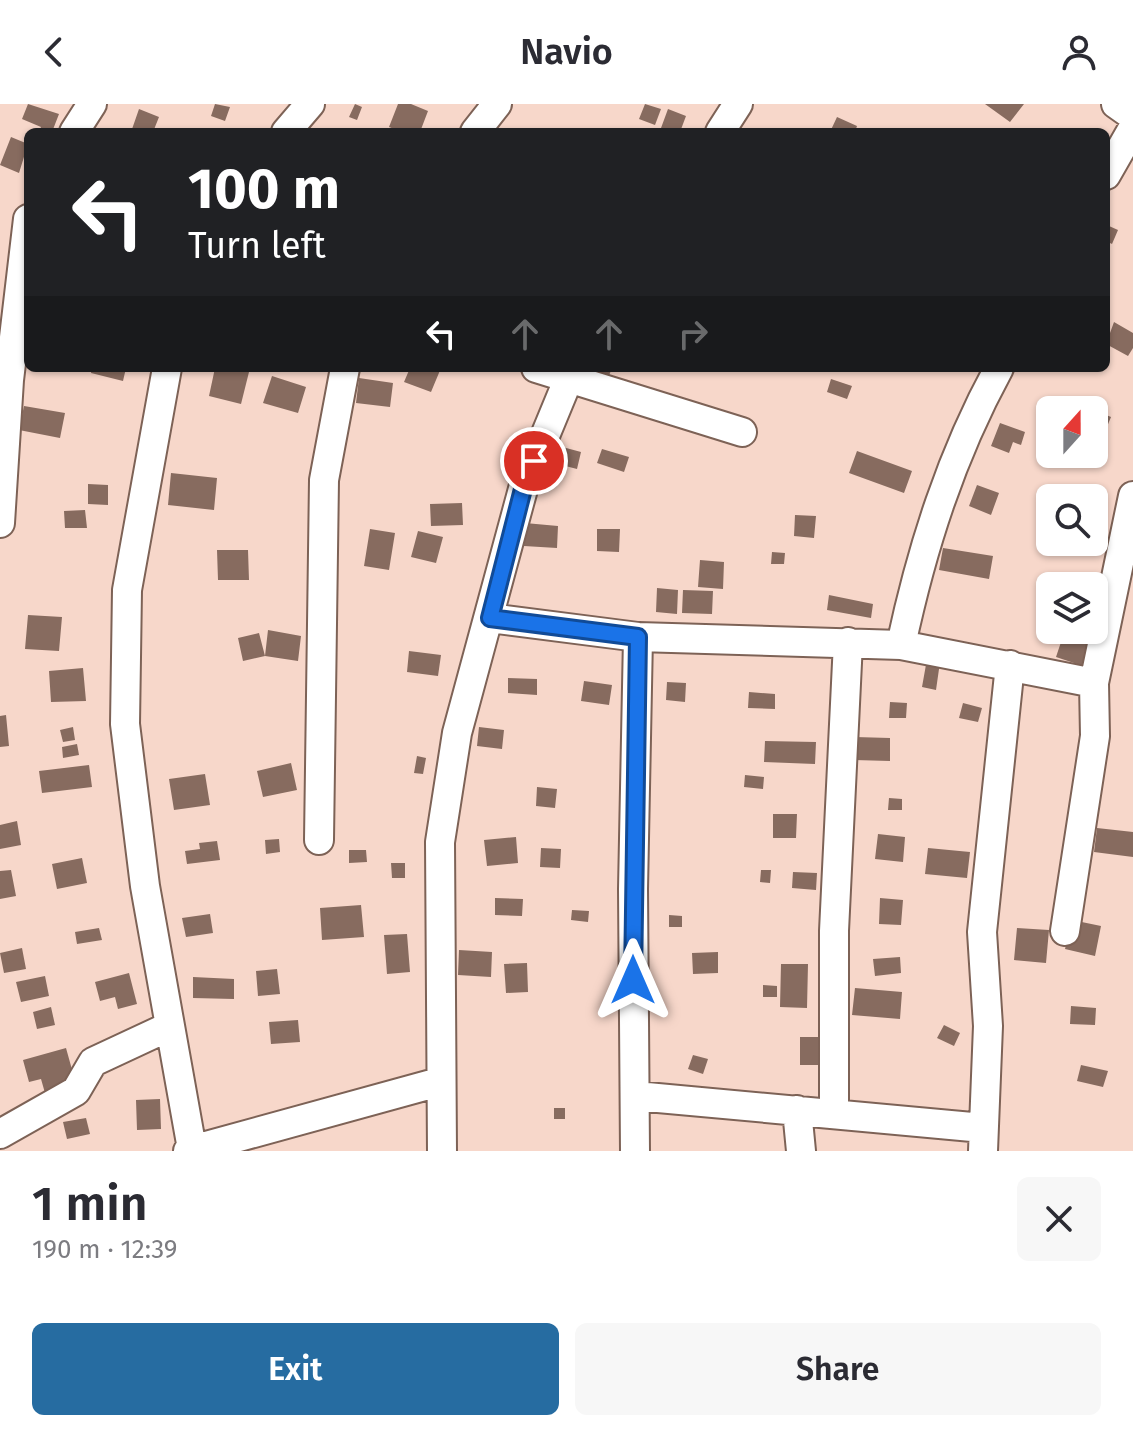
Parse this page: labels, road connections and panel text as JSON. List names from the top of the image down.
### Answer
{
  "north": "top",
  "page": {
    "header": "Navio",
    "turn": ["100 m", "Turn left"],
    "heading": ["1 min", "190 m · 12:39"],
    "buttons": ["Exit", "Share"]
  }
}
